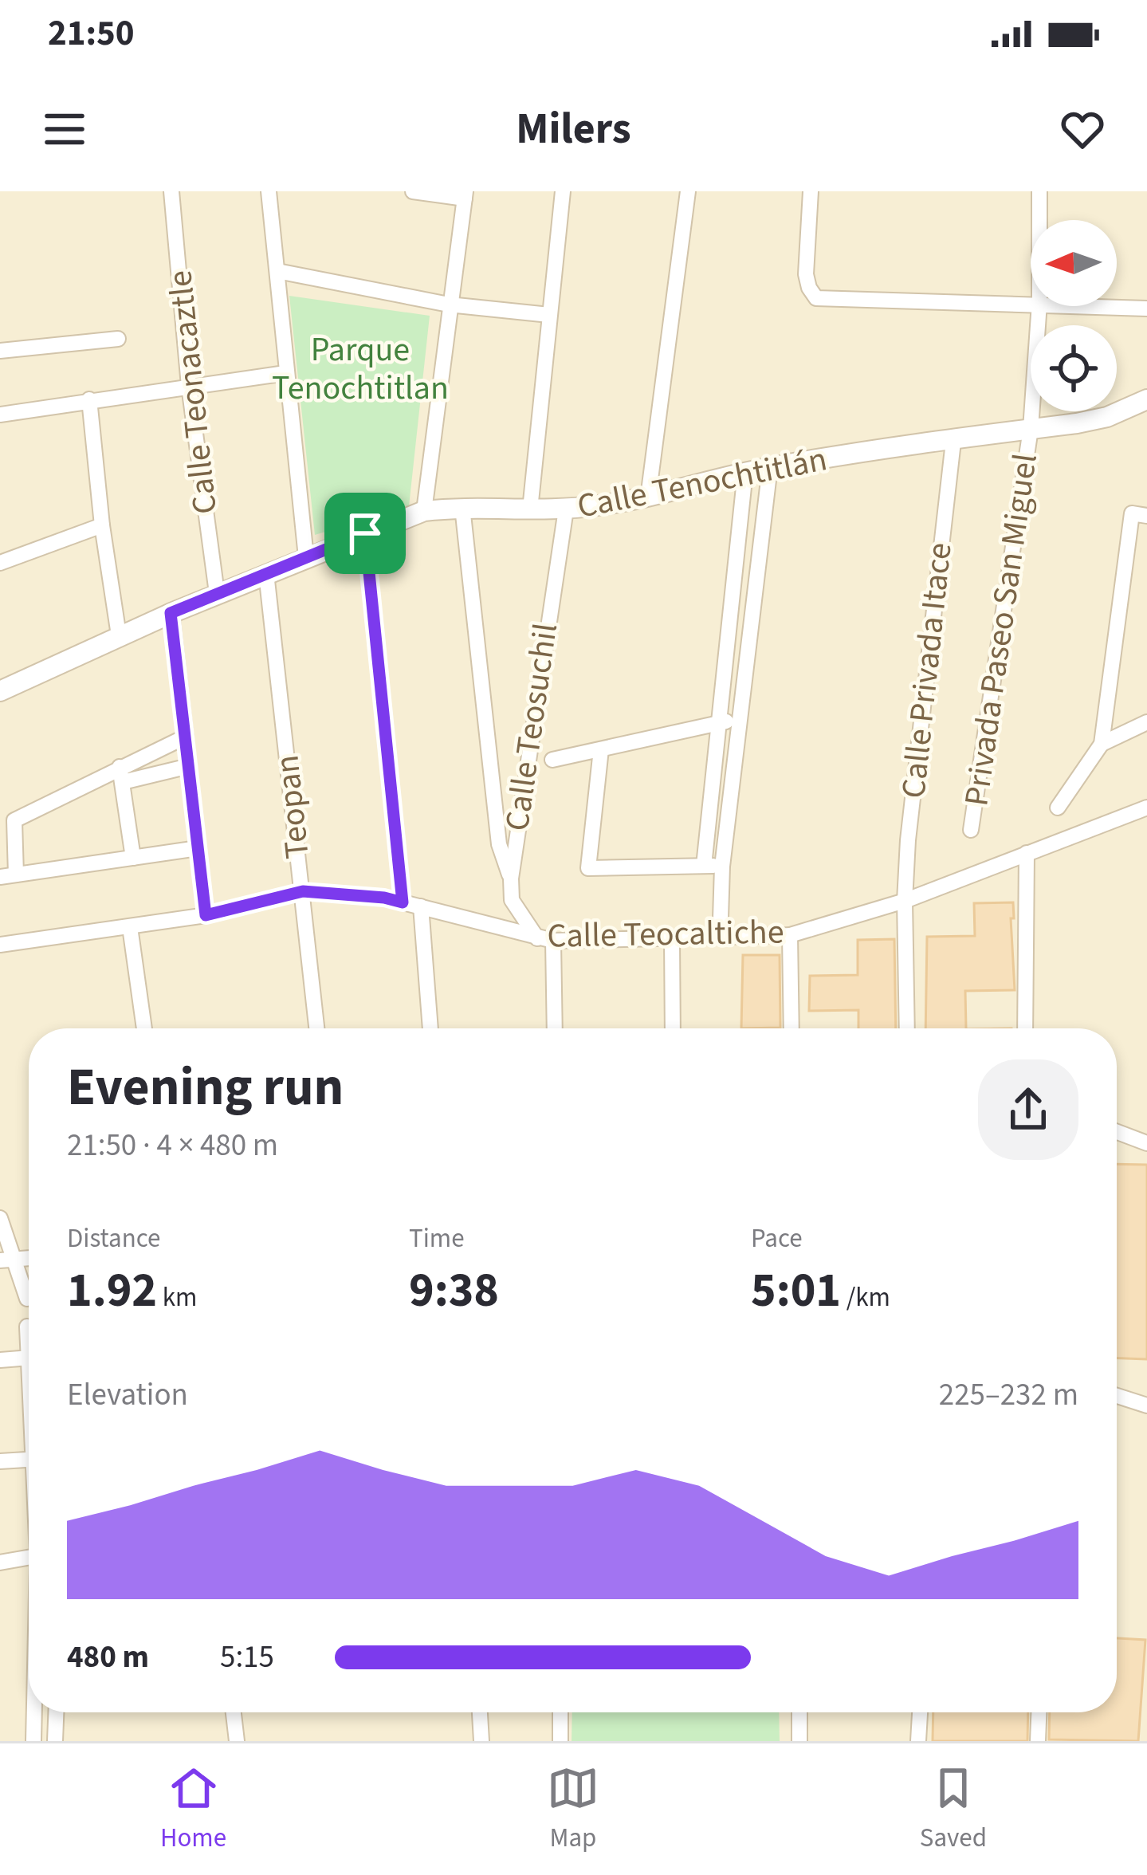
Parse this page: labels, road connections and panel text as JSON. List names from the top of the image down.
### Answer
{
  "streets": {
    "street": [
      "Calle Teonacaztle",
      "Calle Tenochtitlán",
      "Privada Paseo San Miguel",
      "Calle Privada Itace",
      "Calle Teosuchil",
      "Teopan",
      "Calle Teocaltiche"
    ]
  },
  "crossings": [
    ["Calle Teonacaztle", "Calle Tenochtitlán"],
    ["Calle Tenochtitlán", "Privada Paseo San Miguel"],
    ["Calle Tenochtitlán", "Calle Privada Itace"],
    ["Calle Tenochtitlán", "Calle Teosuchil"],
    ["Calle Tenochtitlán", "Teopan"],
    ["Calle Privada Itace", "Calle Teocaltiche"],
    ["Calle Teosuchil", "Calle Teocaltiche"],
    ["Teopan", "Calle Teocaltiche"]
  ],
  "parks": ["Parque Tenochtitlan"],
  "north": "left",
  "page": {
    "status": "21:50",
    "header": "Milers",
    "heading": ["Evening run", "21:50 · 4 × 480 m"],
    "stats": [
      ["Distance", "1.92 km"],
      ["Time", "9:38"],
      ["Pace", "5:01 /km"]
    ],
    "chart": ["Elevation", "225–232 m"],
    "list": [
      {
        "name": "480 m",
        "note": "5:15"
      }
    ],
    "tabs": ["Home", "Map", "Saved"]
  }
}
